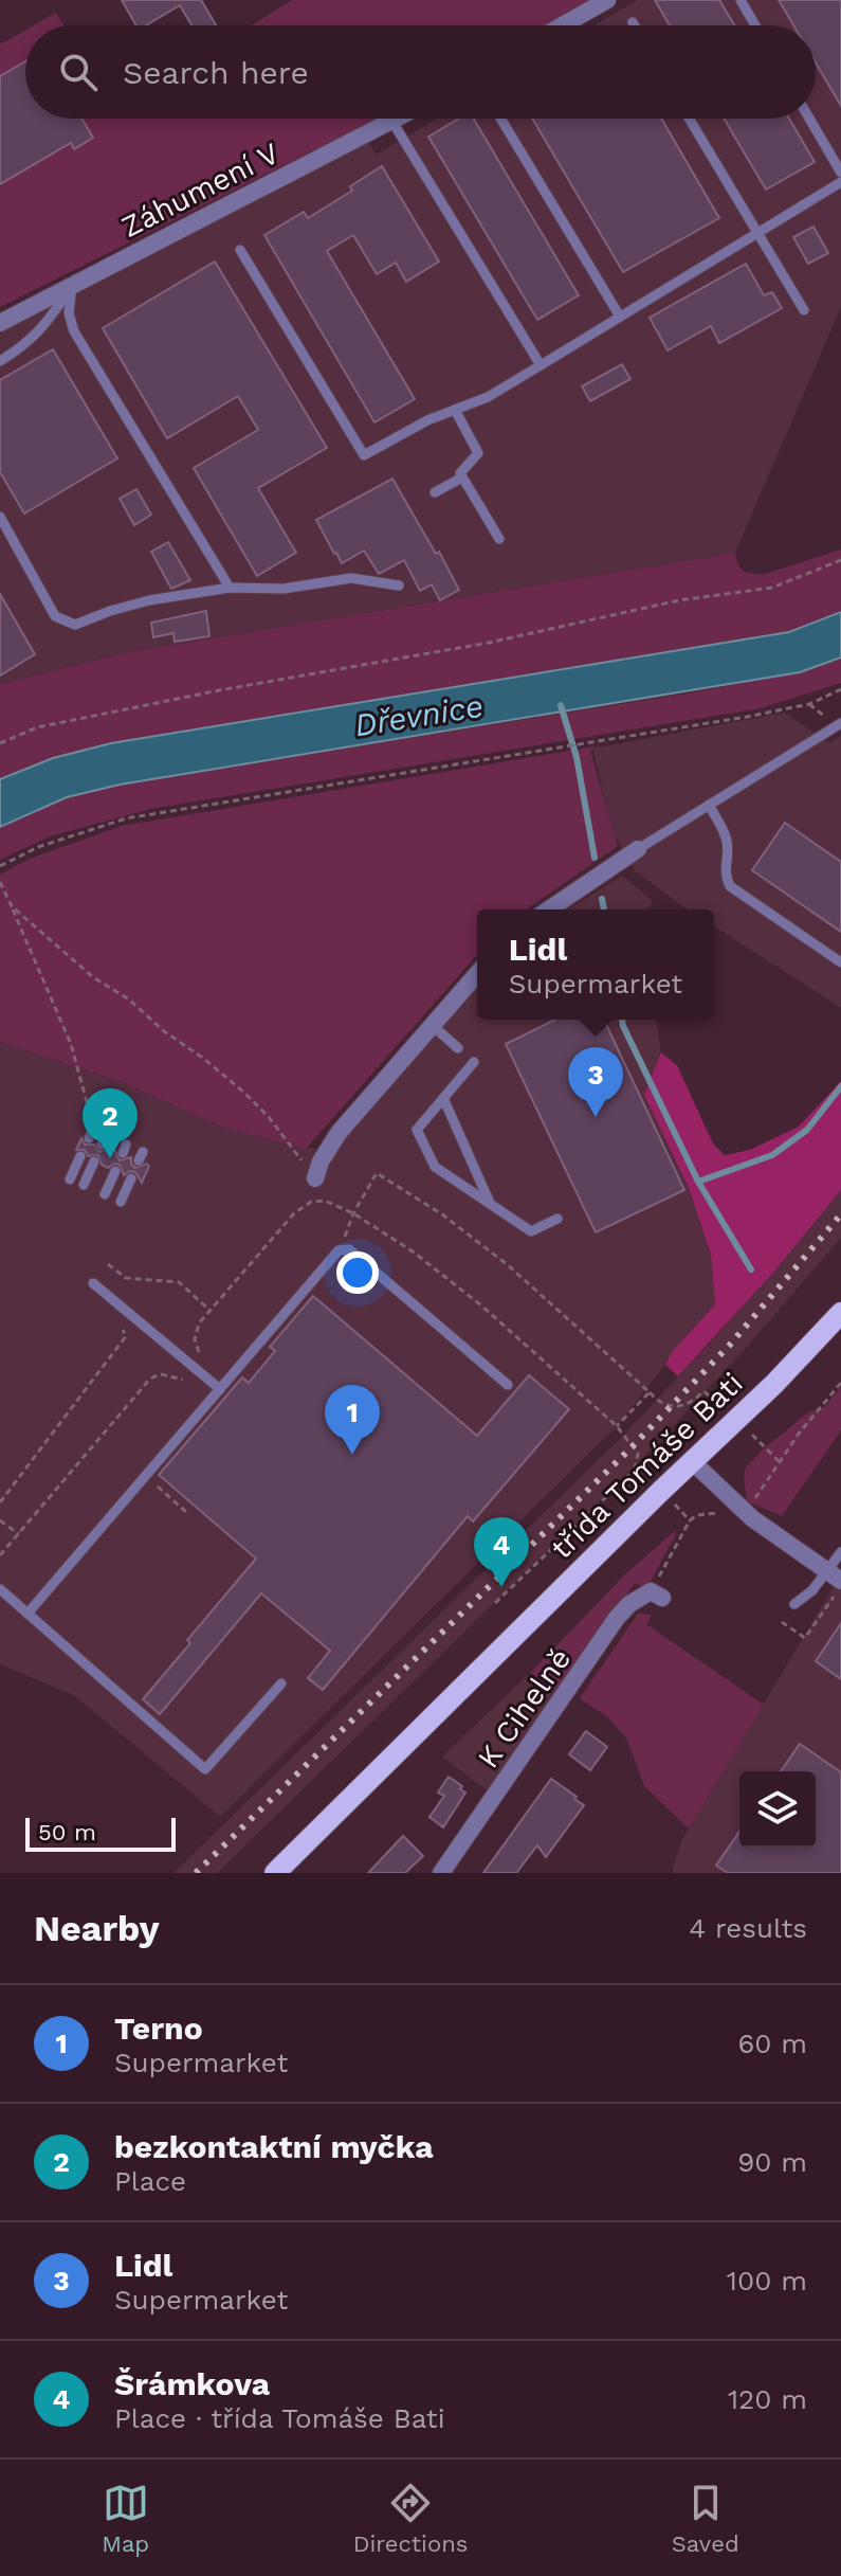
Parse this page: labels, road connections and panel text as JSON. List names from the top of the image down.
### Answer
{
  "streets": {
    "main road": ["třída Tomáše Bati"],
    "street": ["Záhumení V", "K Cihelně"]
  },
  "water": ["Dřevnice"],
  "scale_bar": "50 m",
  "page": {
    "search": "Search here",
    "popup": ["Lidl", "Supermarket"],
    "pins": [
      "3",
      "2",
      "1",
      "4"
    ],
    "scale": "50 m",
    "heading": ["Nearby", "4 results"],
    "list": [
      {
        "mark": "1",
        "name": "Terno",
        "note": "Supermarket",
        "value": "60 m"
      },
      {
        "mark": "2",
        "name": "bezkontaktní myčka",
        "note": "Place",
        "value": "90 m"
      },
      {
        "mark": "3",
        "name": "Lidl",
        "note": "Supermarket",
        "value": "100 m"
      },
      {
        "mark": "4",
        "name": "Šrámkova",
        "note": "Place · třída Tomáše Bati",
        "value": "120 m"
      }
    ],
    "nav": ["Map", "Directions", "Saved"]
  }
}
